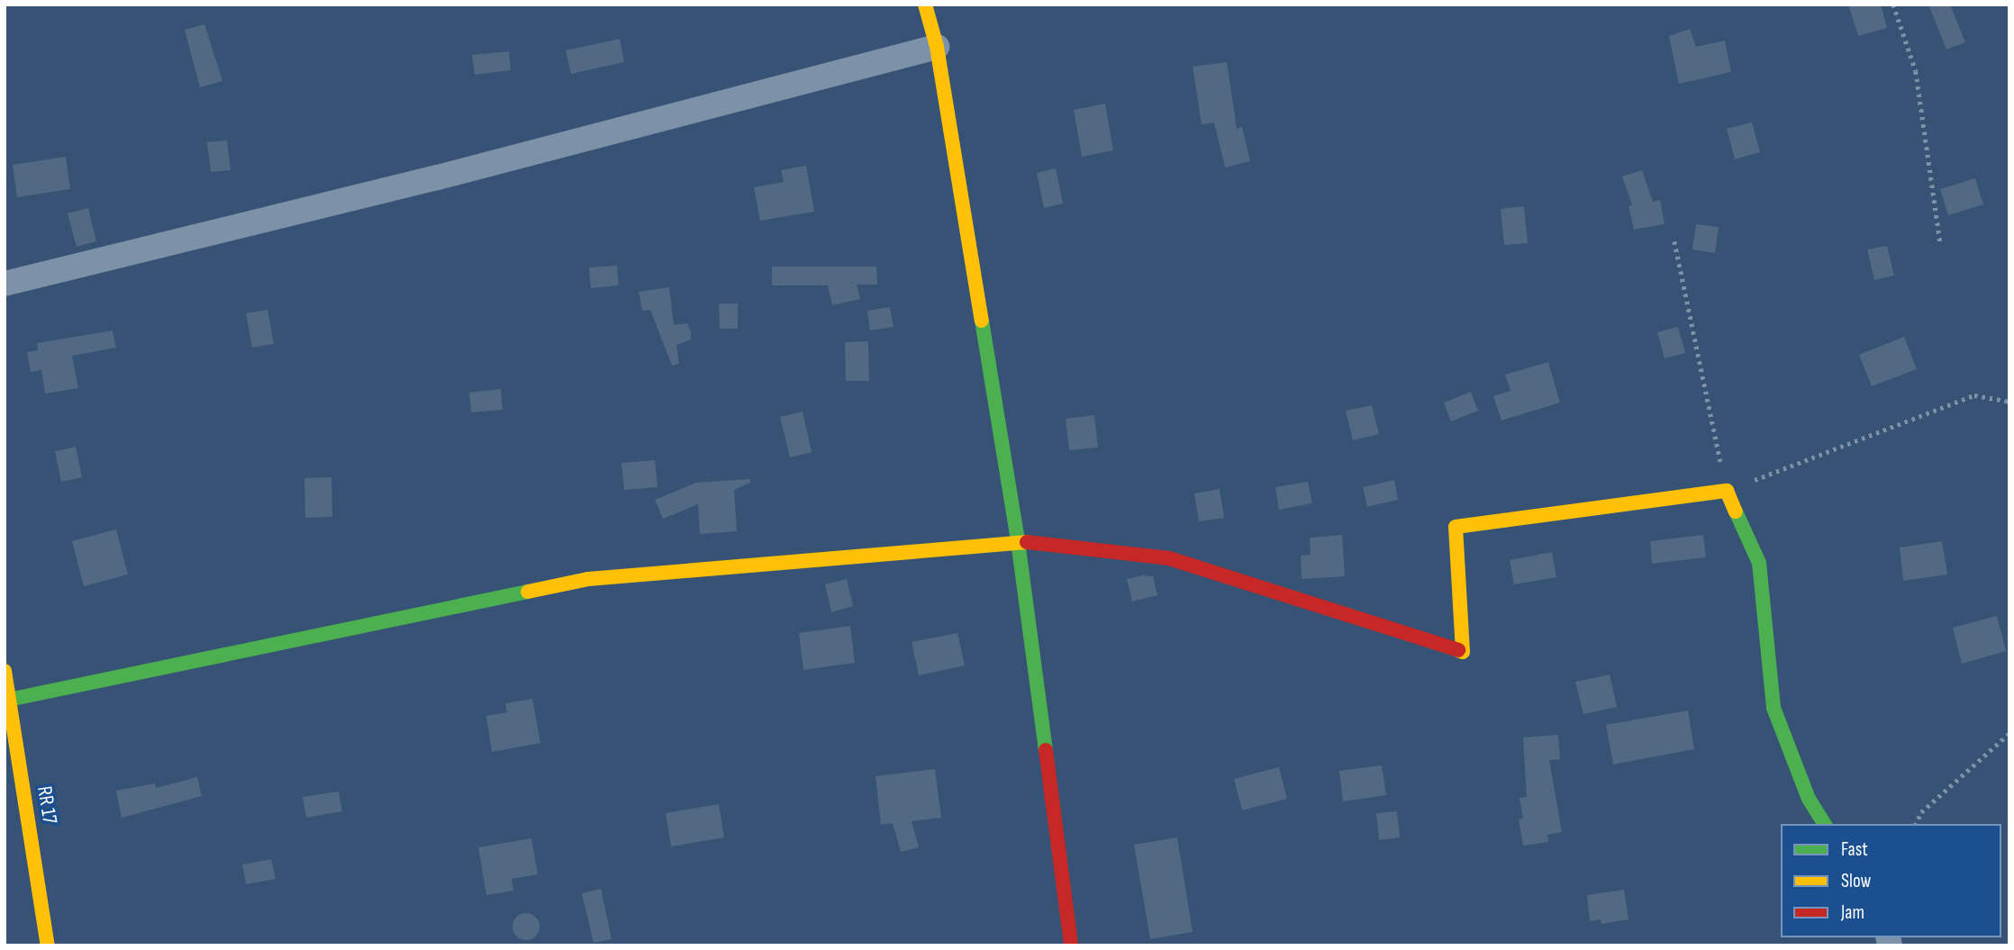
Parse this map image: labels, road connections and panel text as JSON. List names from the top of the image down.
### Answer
{
  "streets": {
    "street": ["RR 17"]
  },
  "legend": ["Fast", "Slow", "Jam"]
}
